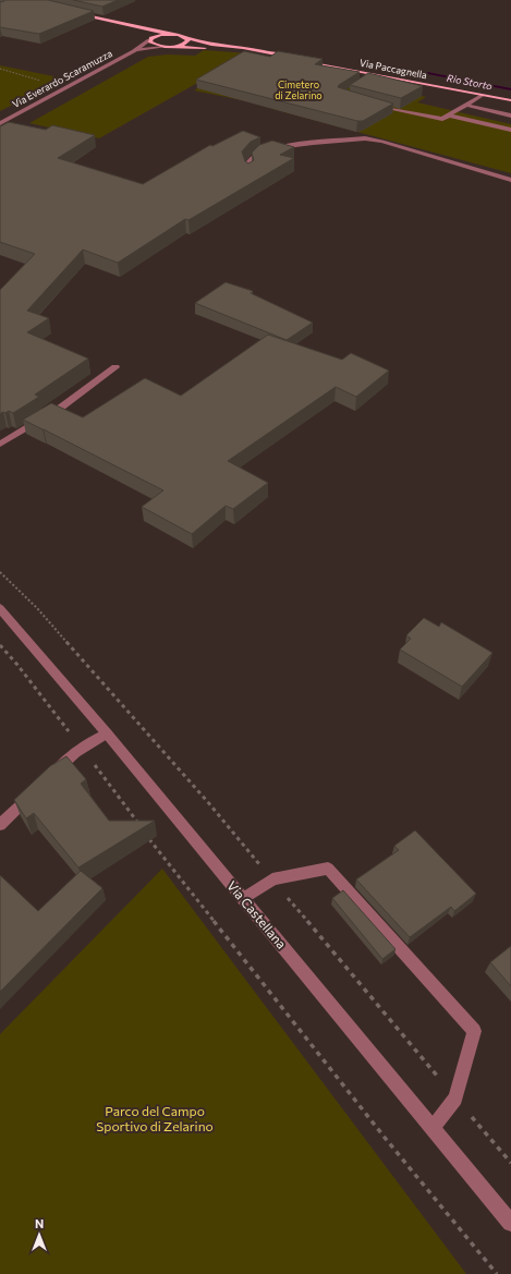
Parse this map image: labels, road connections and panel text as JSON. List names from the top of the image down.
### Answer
{
  "streets": {
    "main road": ["Via Paccagnella"],
    "street": ["Via Everardo Scaramuzza", "Via Castellana"]
  },
  "water": ["Rio Storto"],
  "parks": ["Cimetero di Zelarino", "Parco del Campo Sportivo di Zelarino"],
  "north": "top"
}
